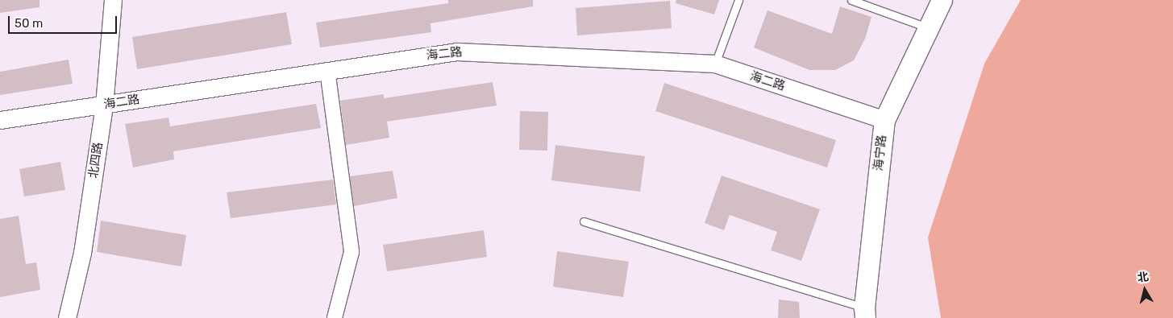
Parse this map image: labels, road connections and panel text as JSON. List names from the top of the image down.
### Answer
{
  "streets": {
    "main road": ["海宁路"],
    "street": ["海二路", "北四路"]
  },
  "crossings": [
    ["海二路", "海宁路"],
    ["海二路", "北四路"]
  ],
  "scale_bar": "50 m",
  "north": "top"
}
